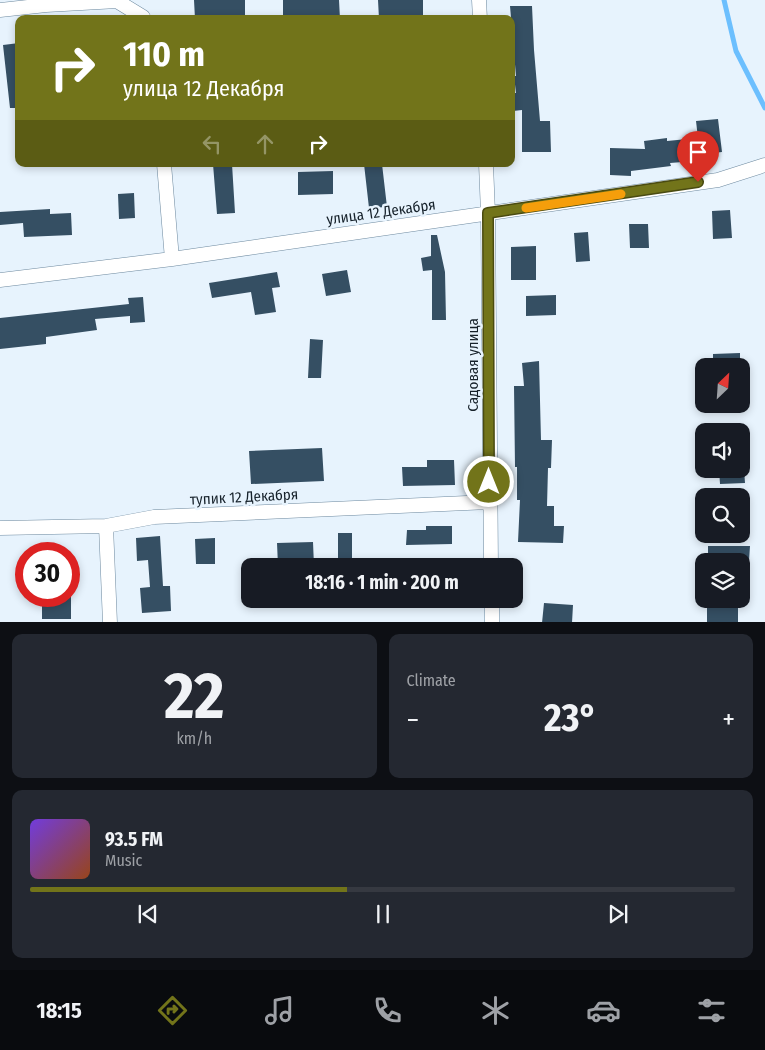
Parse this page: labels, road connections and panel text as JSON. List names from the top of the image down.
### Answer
{
  "streets": {
    "street": ["улица 12 Декабря", "Садовая улица", "тупик 12 Декабря"]
  },
  "crossings": [
    ["улица 12 Декабря", "Садовая улица"],
    ["Садовая улица", "тупик 12 Декабря"]
  ],
  "north": "top right",
  "page": {
    "turn": ["110 m", "улица 12 Декабря"],
    "limit": "30",
    "trip": "18:16 · 1 min · 200 m",
    "tile": [
      ["22", "km/h"],
      "Climate"
    ],
    "heat": ["−", "23°", "+"],
    "song": ["93.5 FM", "Music"],
    "tabs": "18:15"
  }
}
